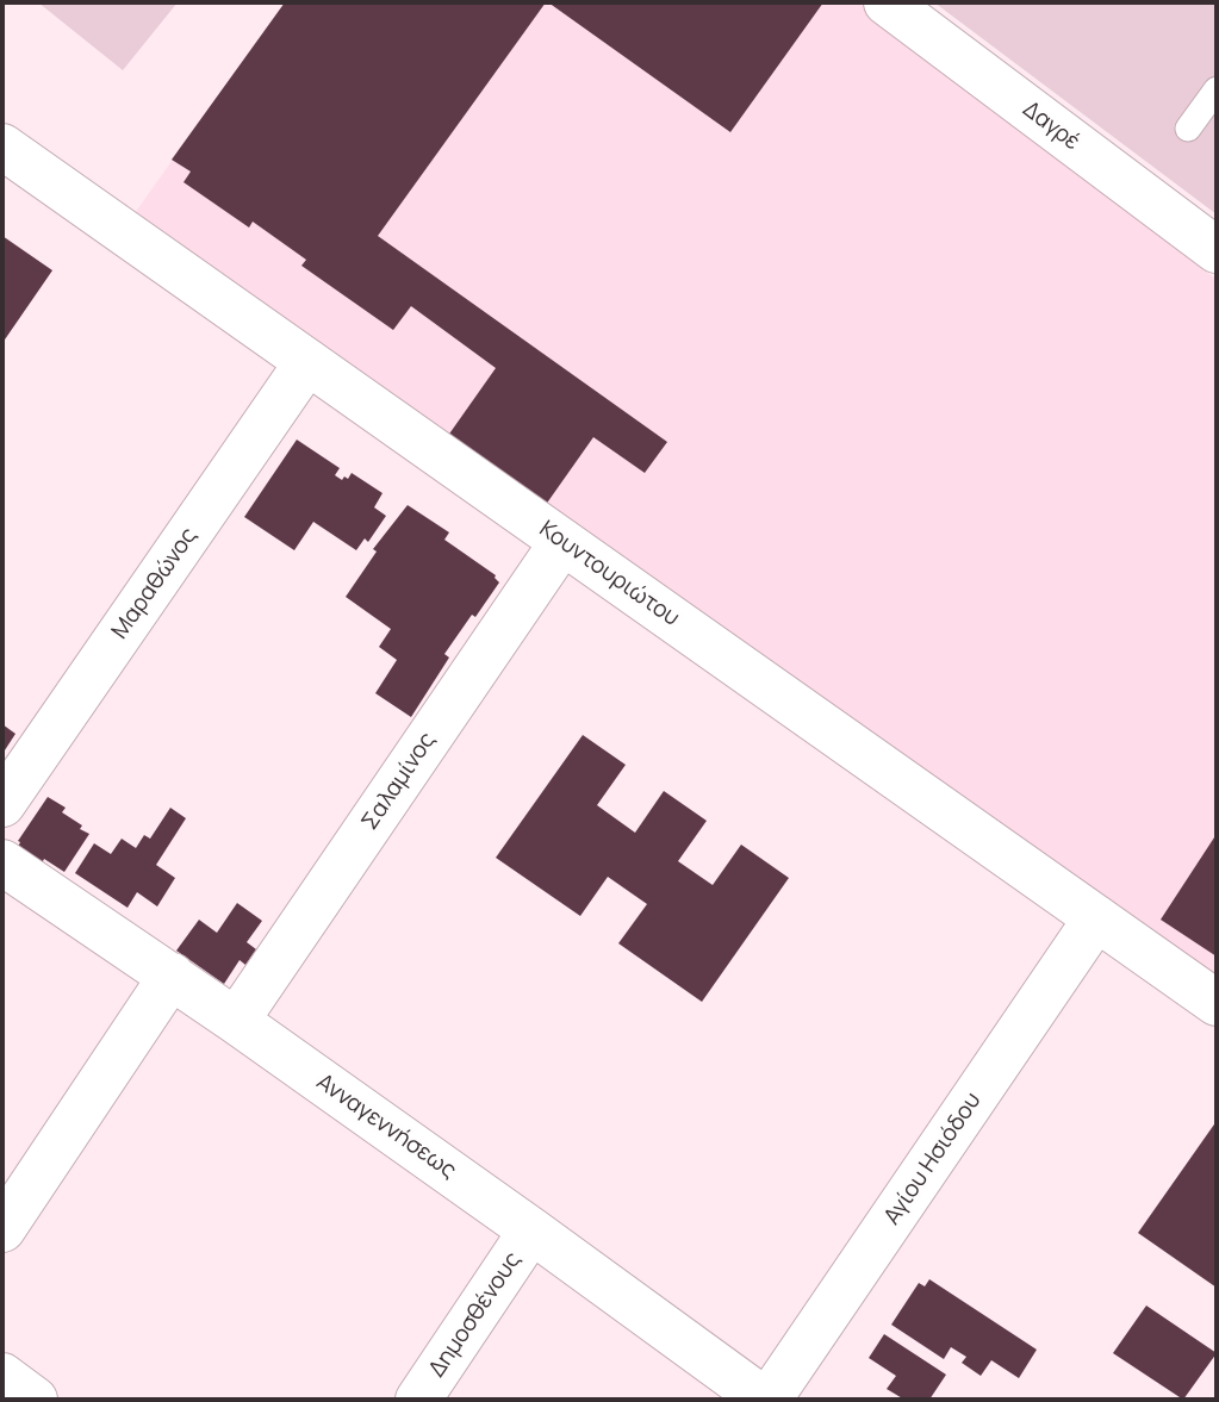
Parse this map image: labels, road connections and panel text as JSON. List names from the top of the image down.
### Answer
{
  "streets": {
    "street": [
      "Δαγρέ",
      "Κουντουριώτου",
      "Μαραθώνος",
      "Σαλαμίνος",
      "Ανναγεννήσεως",
      "Αγίου Ησιόδου",
      "Δημοσθένους"
    ]
  },
  "crossings": [
    ["Κουντουριώτου", "Μαραθώνος"],
    ["Κουντουριώτου", "Σαλαμίνος"],
    ["Κουντουριώτου", "Αγίου Ησιόδου"],
    ["Σαλαμίνος", "Ανναγεννήσεως"],
    ["Ανναγεννήσεως", "Αγίου Ησιόδου"],
    ["Ανναγεννήσεως", "Δημοσθένους"]
  ]
}
